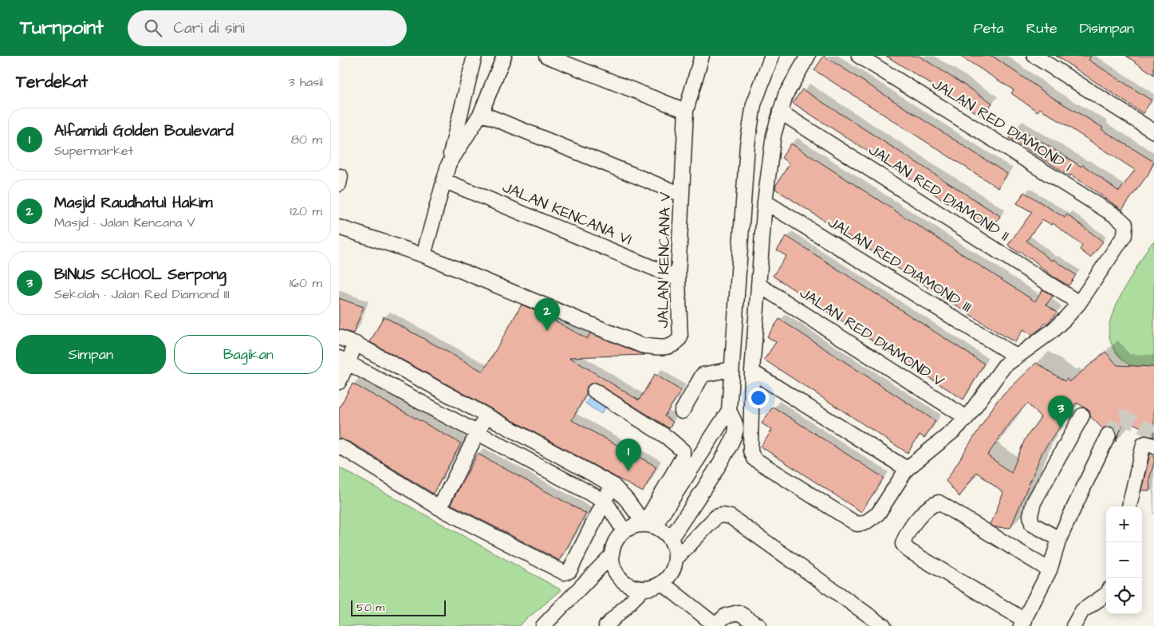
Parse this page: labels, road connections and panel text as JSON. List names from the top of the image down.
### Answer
{
  "streets": {
    "street": [
      "JALAN RED DIAMOND I",
      "JALAN RED DIAMOND II",
      "JALAN KENCANA VI",
      "JALAN KENCANA V",
      "JALAN RED DIAMOND III",
      "JALAN RED DIAMOND V"
    ]
  },
  "crossings": [
    ["JALAN RED DIAMOND I", "JALAN RED DIAMOND II"],
    ["JALAN KENCANA VI", "JALAN KENCANA V"]
  ],
  "scale_bar": "50 m",
  "page": {
    "header": "Turnpoint",
    "search": "Cari di sini",
    "nav": ["Peta", "Rute", "Disimpan"],
    "heading": ["Terdekat", "3 hasil"],
    "list": [
      {
        "mark": "1",
        "name": "Alfamidi Golden Boulevard",
        "note": "Supermarket",
        "value": "80 m"
      },
      {
        "mark": "2",
        "name": "Masjid Raudhatul Hakim",
        "note": "Masjid · Jalan Kencana V",
        "value": "120 m"
      },
      {
        "mark": "3",
        "name": "BINUS SCHOOL Serpong",
        "note": "Sekolah · Jalan Red Diamond III",
        "value": "160 m"
      }
    ],
    "pins": ["2", "3", "1"],
    "buttons": ["Simpan", "Bagikan"],
    "map_buttons": ["+", "−"],
    "scale": "50 m"
  }
}
